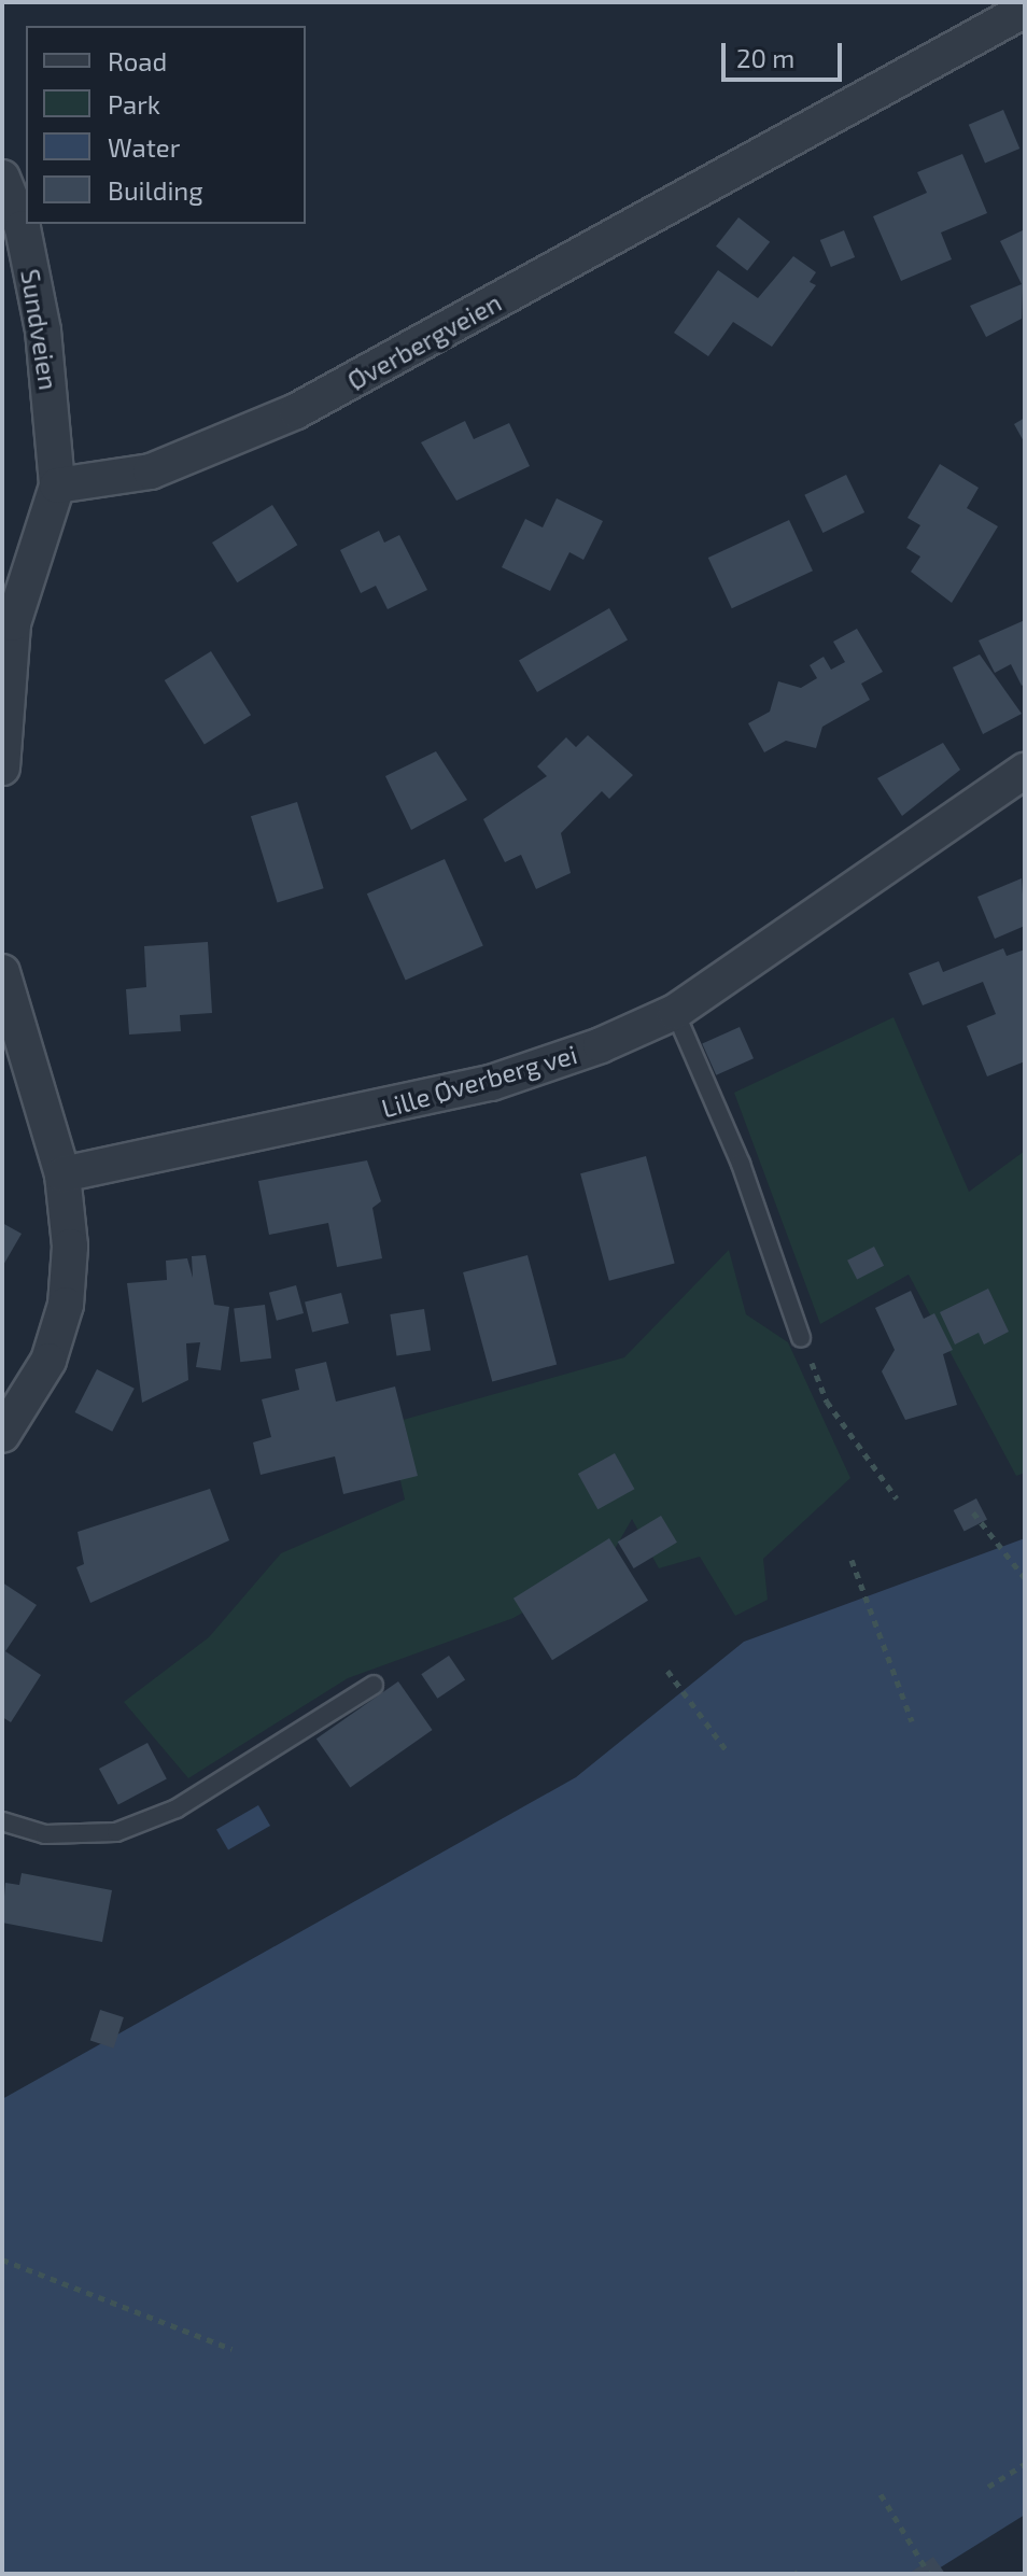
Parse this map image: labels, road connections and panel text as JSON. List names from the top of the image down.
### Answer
{
  "streets": {
    "street": ["Sundveien", "Øverbergveien", "Lille Øverberg vei"]
  },
  "crossings": [
    ["Sundveien", "Øverbergveien"]
  ],
  "legend": [
    "Road",
    "Park",
    "Water",
    "Building"
  ],
  "scale_bar": "20 m"
}
